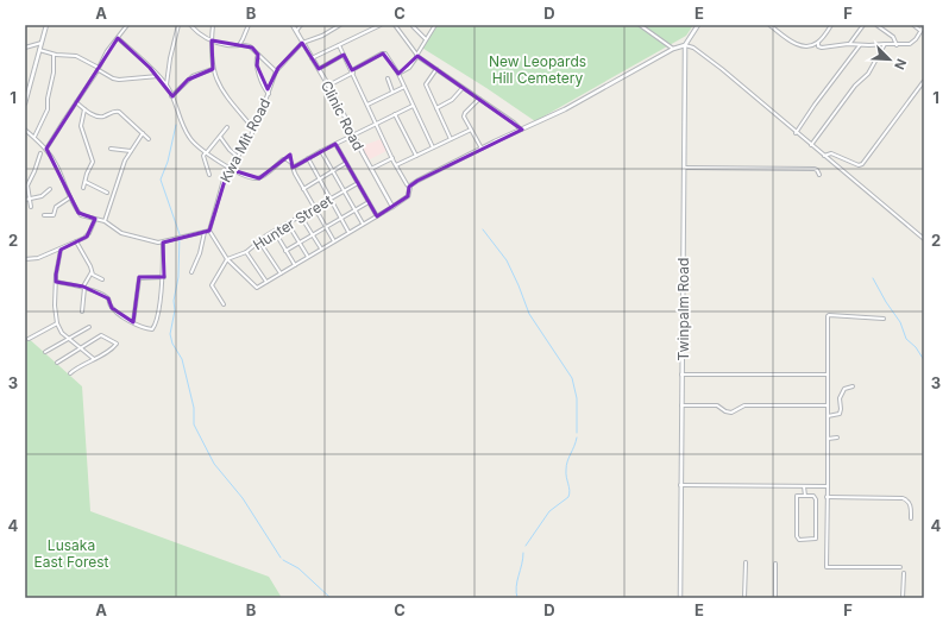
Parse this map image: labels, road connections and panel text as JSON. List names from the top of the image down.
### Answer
{
  "streets": {
    "street": [
      "Clinic Road",
      "Kwa Mit Road",
      "Hunter Street",
      "Twinpalm Road"
    ]
  },
  "crossings": [
    ["Clinic Road", "Kwa Mit Road"]
  ],
  "parks": ["New Leopards Hill Cemetery", "Lusaka East Forest"],
  "north": "bottom right",
  "grid": {
    "columns": [
      "A",
      "B",
      "C",
      "D",
      "E",
      "F"
    ],
    "rows": [
      "1",
      "2",
      "3",
      "4"
    ]
  }
}
